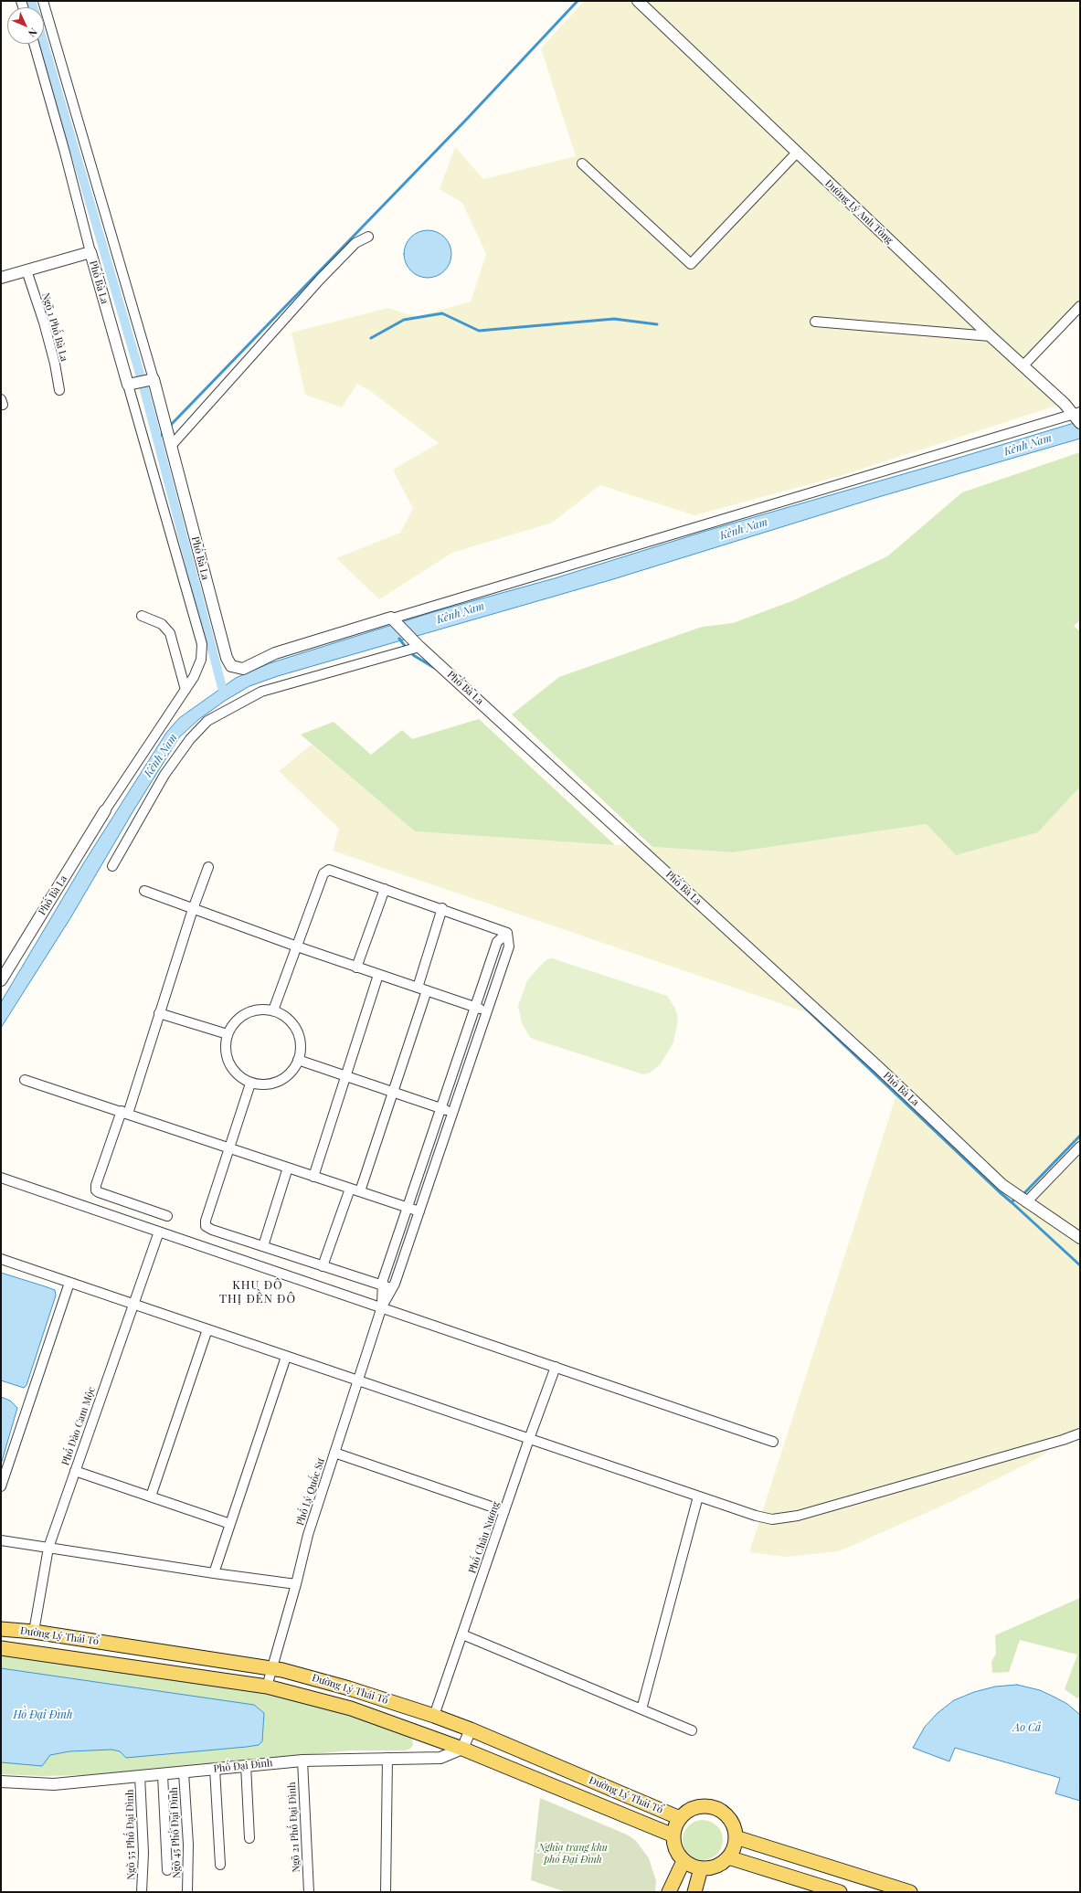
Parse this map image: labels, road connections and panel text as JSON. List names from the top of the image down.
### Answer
{
  "streets": {
    "main road": ["Đường Lý Thái Tổ"],
    "street": [
      "Đường Lý Anh Tông",
      "Phố Bà La",
      "Ngõ 1 Phố Bà La",
      "Phố Đào Cam Mộc",
      "Phố Lý Quốc Sư",
      "Phố Châu Nương",
      "Phố Đại Đình",
      "Ngõ 21 Phố Đại Đình",
      "Ngõ 45 Phố Đại Đình",
      "Ngõ 55 Phố Đại Đình"
    ]
  },
  "crossings": [
    ["Phố Bà La", "Ngõ 1 Phố Bà La"],
    ["Phố Đào Cam Mộc", "Đường Lý Thái Tổ"],
    ["Phố Lý Quốc Sư", "Đường Lý Thái Tổ"],
    ["Phố Châu Nương", "Đường Lý Thái Tổ"],
    ["Đường Lý Thái Tổ", "Phố Đại Đình"],
    ["Phố Đại Đình", "Ngõ 21 Phố Đại Đình"],
    ["Phố Đại Đình", "Ngõ 45 Phố Đại Đình"],
    ["Phố Đại Đình", "Ngõ 55 Phố Đại Đình"]
  ],
  "districts": ["KHU ĐÔ THỊ ĐỀN ĐÔ"],
  "water": ["Kênh Nam", "Hồ Đại Đình", "Ao Cả"],
  "parks": ["Nghĩa trang khu phố Đại Đình"],
  "north": "bottom right"
}
